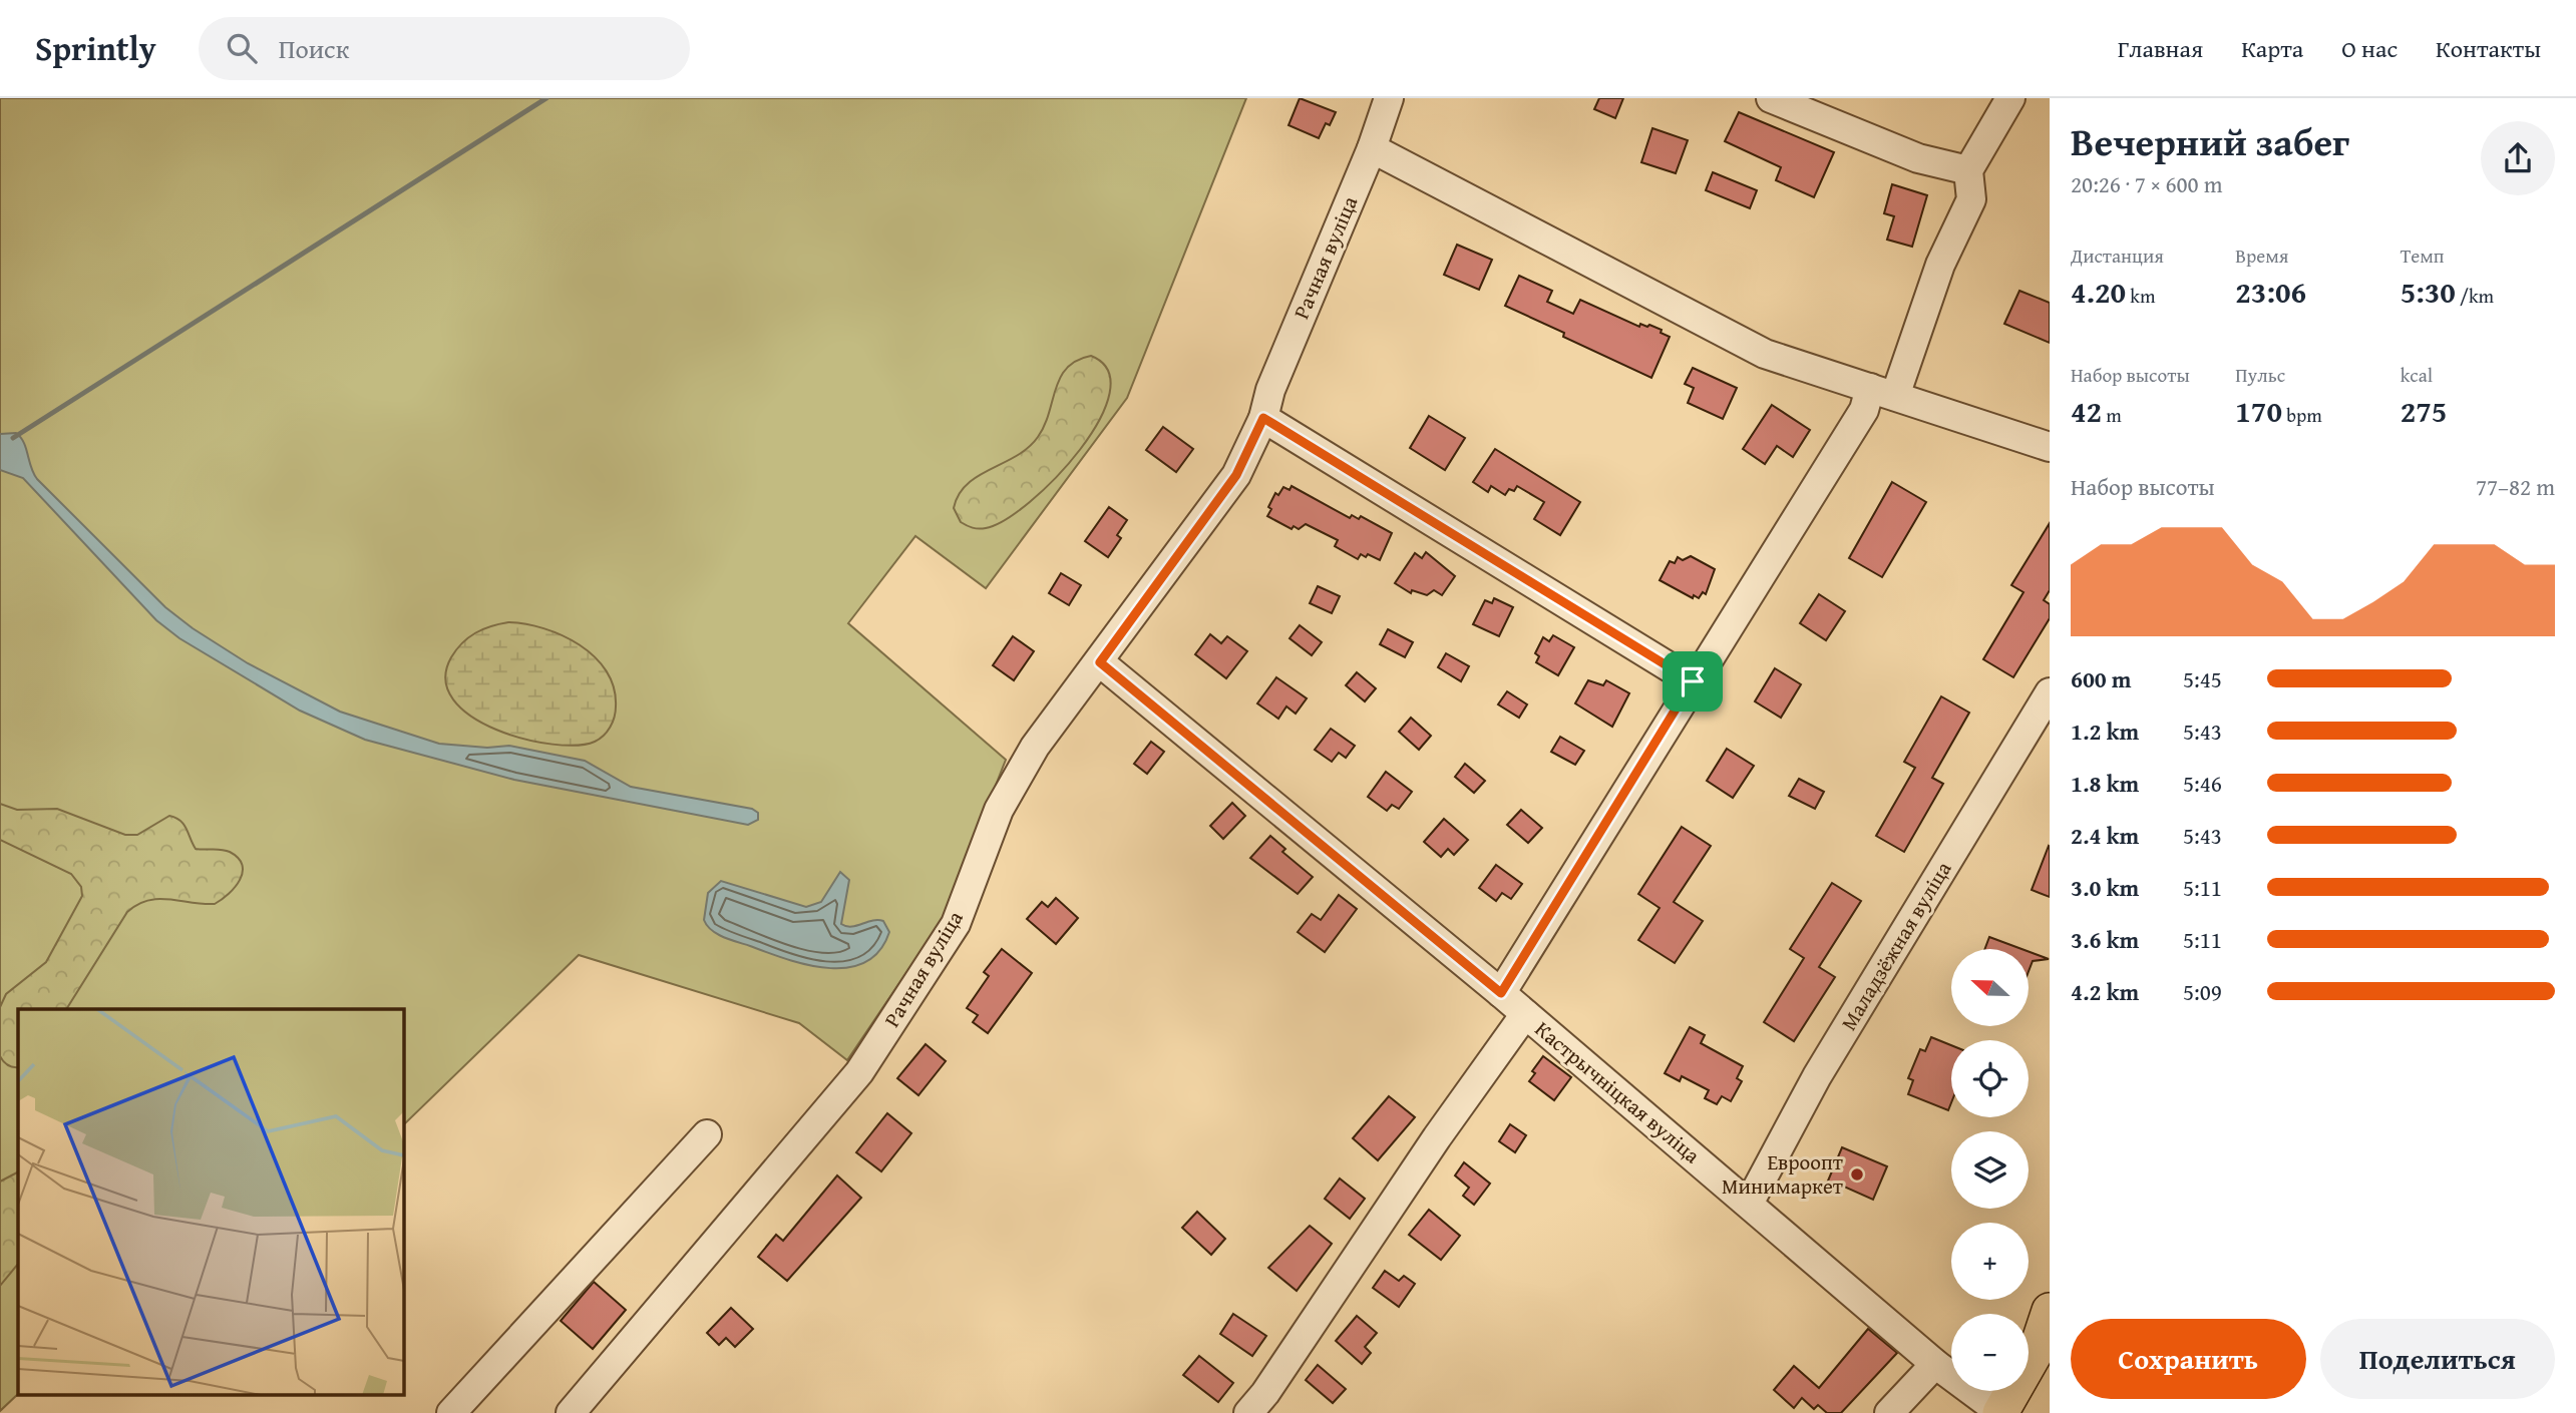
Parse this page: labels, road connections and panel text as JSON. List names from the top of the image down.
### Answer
{
  "streets": {
    "street": ["Рачная вуліца", "Маладзёжная вуліца", "Кастрычніцкая вуліца"]
  },
  "crossings": [
    ["Рачная вуліца", "Кастрычніцкая вуліца"],
    ["Маладзёжная вуліца", "Кастрычніцкая вуліца"]
  ],
  "places": ["Евроопт Минимаркет"],
  "north": "left",
  "page": {
    "header": "Sprintly",
    "search": "Поиск",
    "nav": [
      "Главная",
      "Карта",
      "О нас",
      "Контакты"
    ],
    "heading": ["Вечерний забег", "20:26 · 7 × 600 m"],
    "stats": [
      ["Дистанция", "4.20 km"],
      ["Время", "23:06"],
      ["Темп", "5:30 /km"],
      ["Набор высоты", "42 m"],
      ["Пульс", "170 bpm"],
      ["kcal", "275"]
    ],
    "chart": ["Набор высоты", "77–82 m"],
    "list": [
      {
        "name": "600 m",
        "note": "5:45"
      },
      {
        "name": "1.2 km",
        "note": "5:43"
      },
      {
        "name": "1.8 km",
        "note": "5:46"
      },
      {
        "name": "2.4 km",
        "note": "5:43"
      },
      {
        "name": "3.0 km",
        "note": "5:11"
      },
      {
        "name": "3.6 km",
        "note": "5:11"
      },
      {
        "name": "4.2 km",
        "note": "5:09"
      }
    ],
    "map_buttons": ["+", "−"],
    "buttons": ["Сохранить", "Поделиться"]
  }
}
